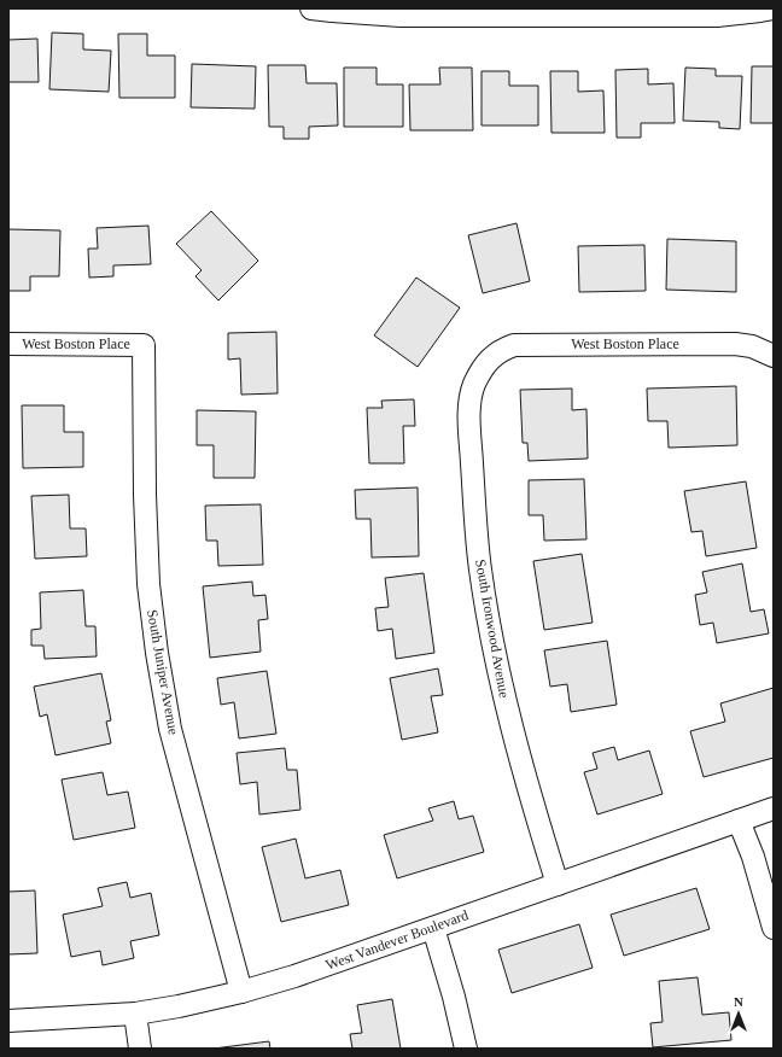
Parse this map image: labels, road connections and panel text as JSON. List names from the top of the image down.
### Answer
{
  "streets": {
    "street": [
      "West Boston Place",
      "South Ironwood Avenue",
      "South Juniper Avenue",
      "West Vandever Boulevard"
    ]
  },
  "crossings": [
    ["West Boston Place", "South Ironwood Avenue"],
    ["West Boston Place", "South Juniper Avenue"],
    ["South Ironwood Avenue", "West Vandever Boulevard"],
    ["South Juniper Avenue", "West Vandever Boulevard"]
  ],
  "north": "top"
}
